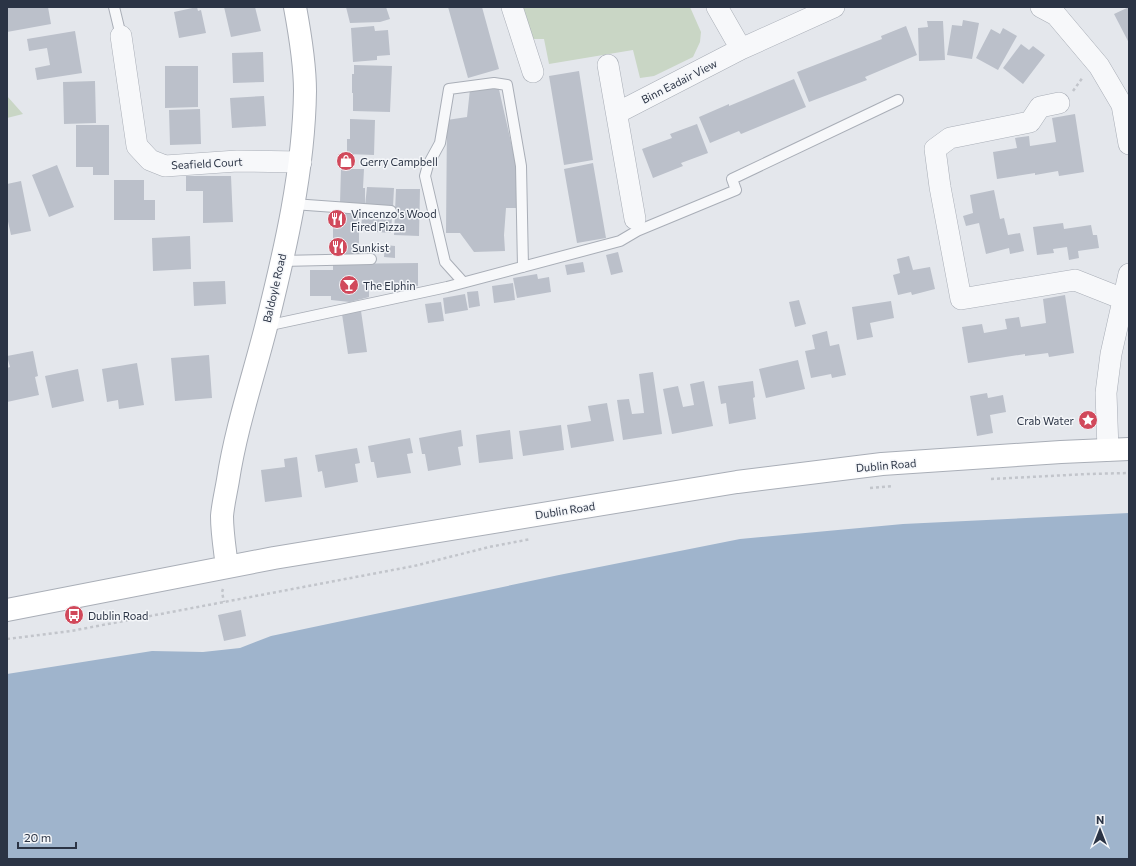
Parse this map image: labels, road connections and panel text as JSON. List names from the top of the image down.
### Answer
{
  "streets": {
    "main road": ["Baldoyle Road", "Dublin Road"],
    "street": ["Binn Eadair View", "Seafield Court"]
  },
  "crossings": [
    ["Seafield Court", "Baldoyle Road"],
    ["Baldoyle Road", "Dublin Road"]
  ],
  "places": {
    "shop": ["Gerry Campbell"],
    "restaurant": ["Vincenzo's Wood Fired Pizza", "Sunkist"],
    "bar": ["The Elphin"],
    "place": ["Crab Water"],
    "bus stop": ["Dublin Road"]
  },
  "scale_bar": "20 m",
  "north": "top"
}
